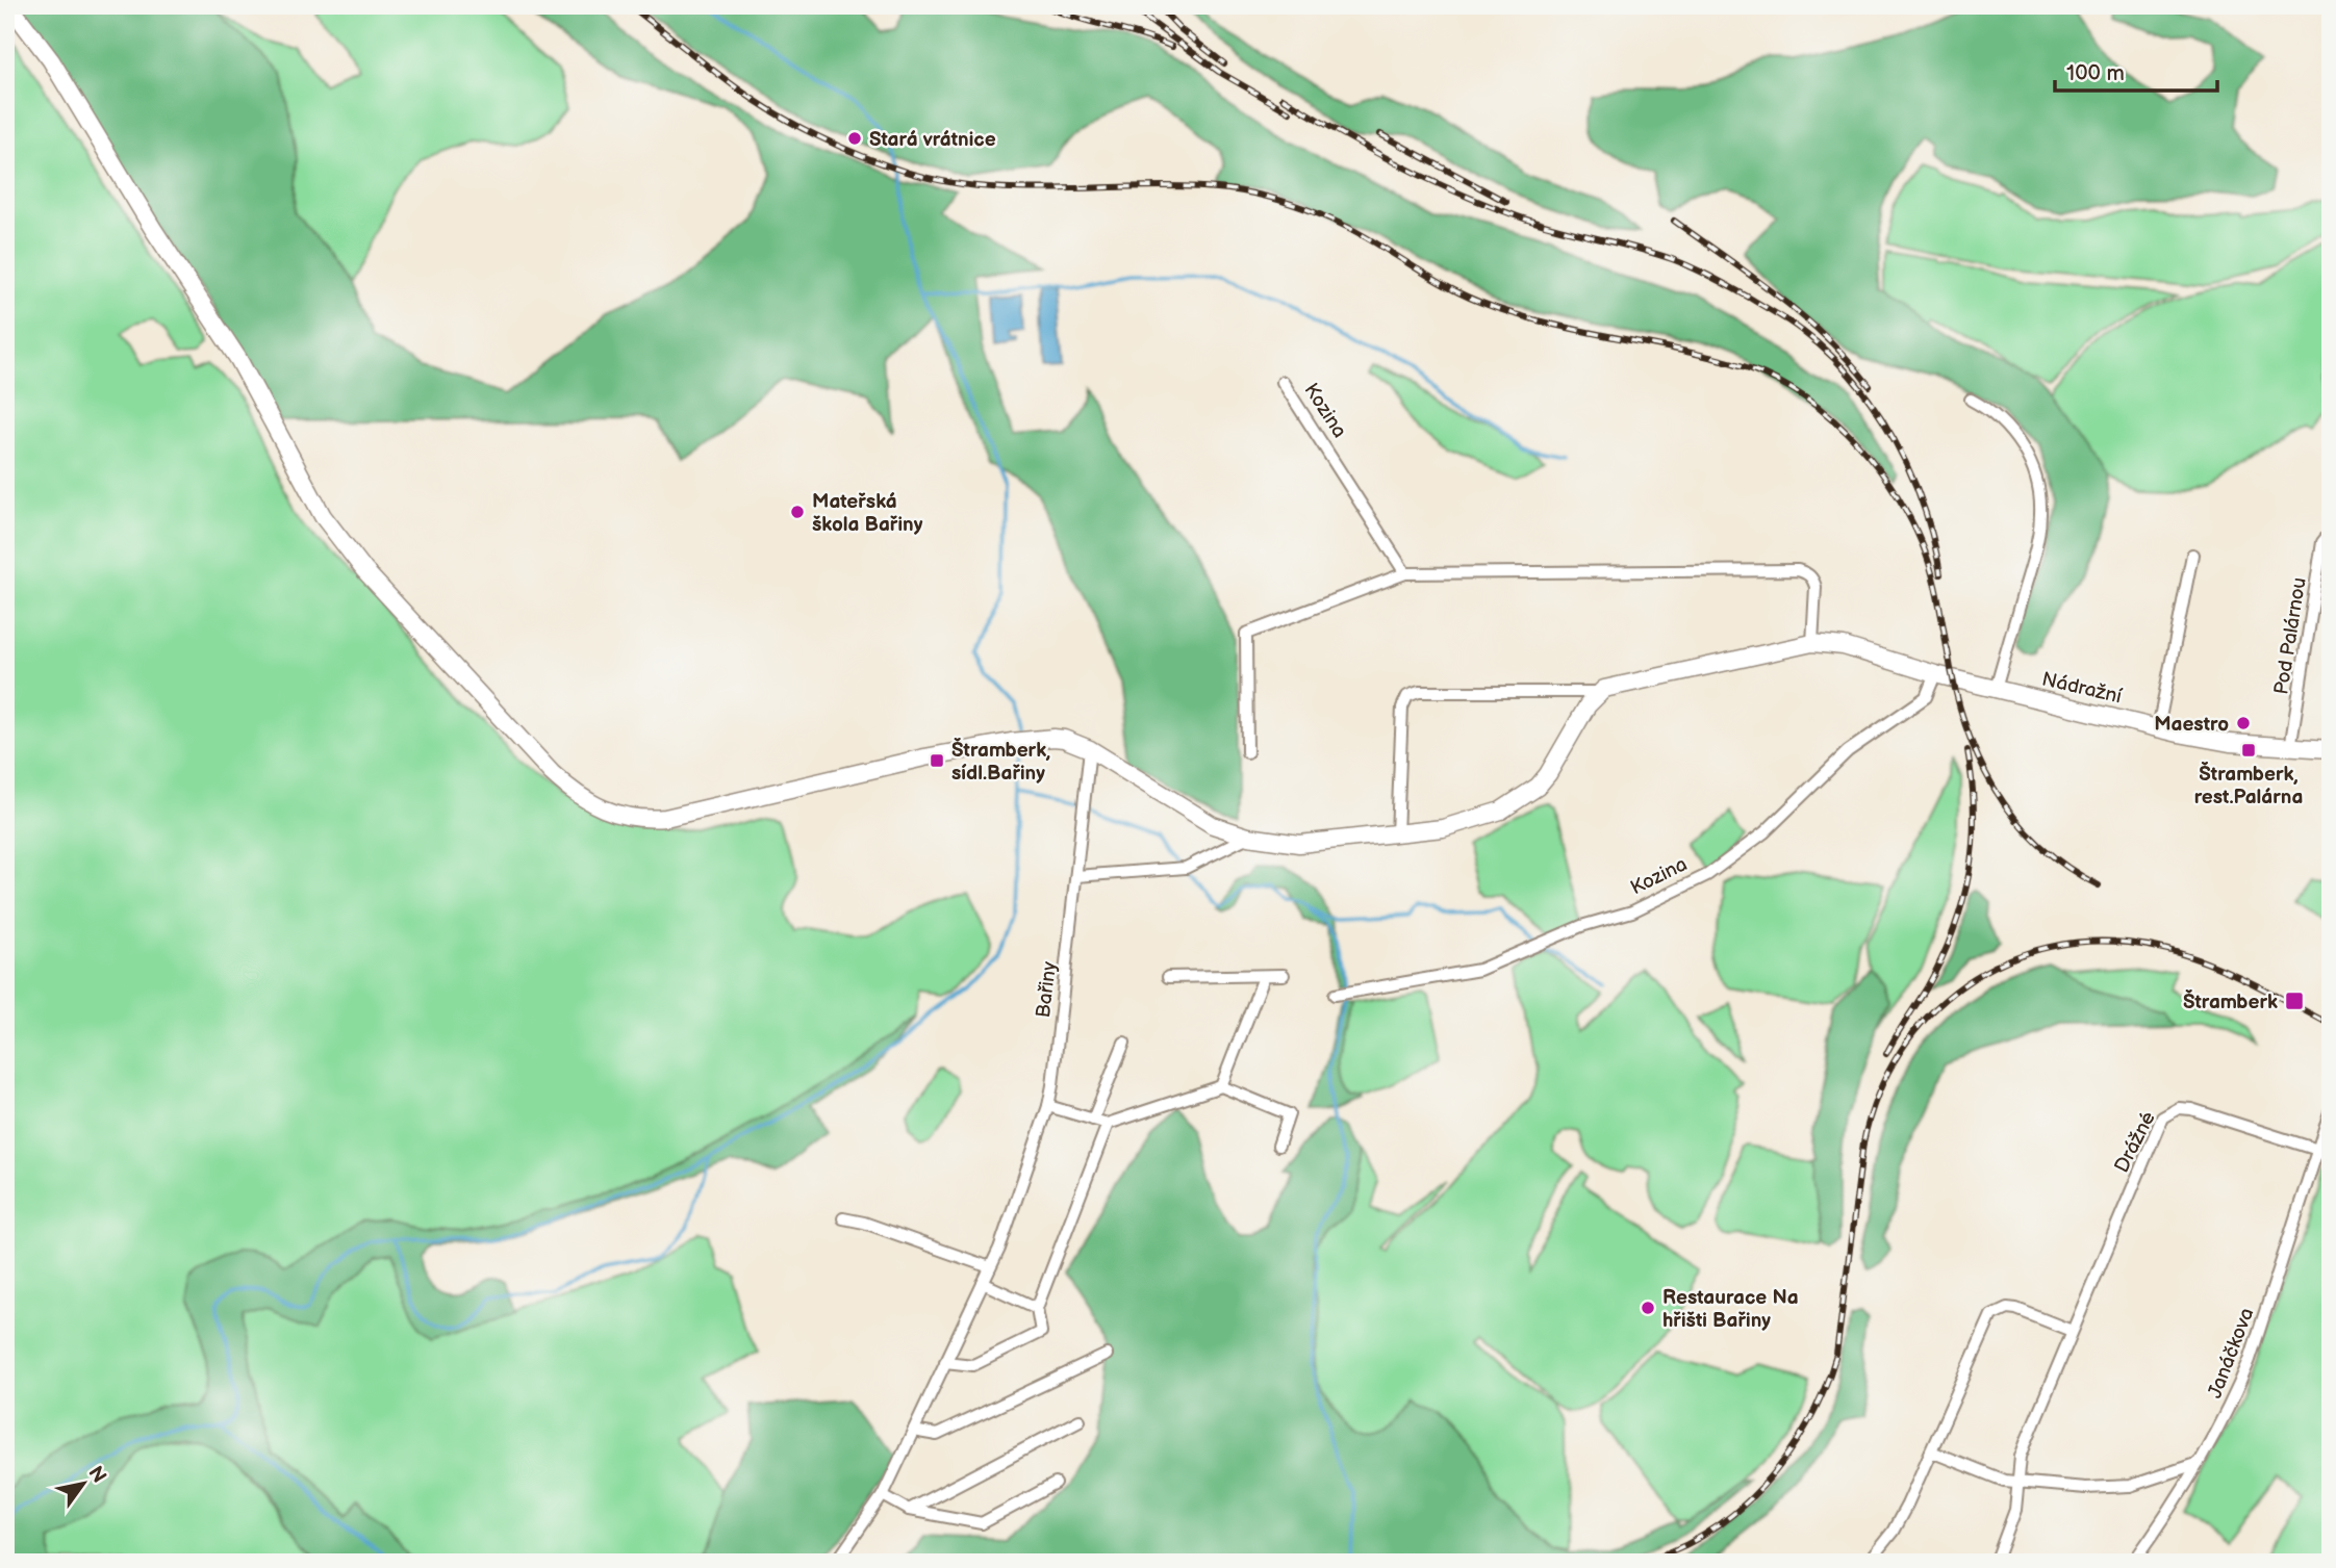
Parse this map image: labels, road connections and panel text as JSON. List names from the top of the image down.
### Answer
{
  "streets": {
    "main road": ["Nádražní"],
    "street": [
      "Kozina",
      "Pod Palárnou",
      "Bařiny",
      "Drážné",
      "Janáčkova"
    ]
  },
  "crossings": [
    ["Kozina", "Nádražní"],
    ["Pod Palárnou", "Nádražní"],
    ["Drážné", "Janáčkova"]
  ],
  "places": {
    "other": [
      "Stará vrátnice",
      "Mateřská škola Bařiny",
      "Maestro",
      "Restaurace Na hřišti Bařiny"
    ],
    "transit": ["Štramberk, rest.Palárna", "Štramberk, sídl.Bařiny", "Štramberk"]
  },
  "scale_bar": "100 m",
  "north": "top right"
}
